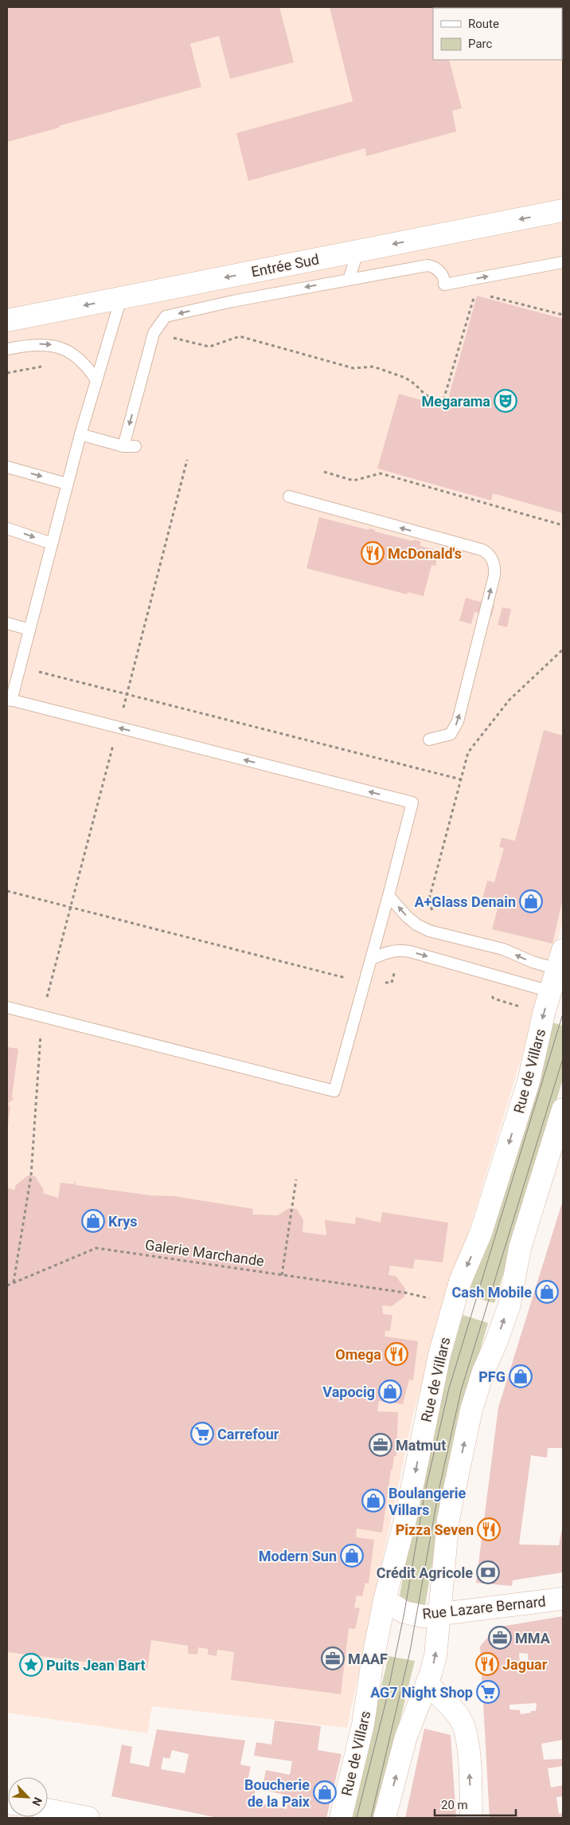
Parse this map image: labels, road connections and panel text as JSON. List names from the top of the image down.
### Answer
{
  "streets": {
    "street": ["Entrée Sud", "Rue de Villars", "Rue Lazare Bernard"],
    "path": ["Galerie Marchande"]
  },
  "crossings": [
    ["Rue de Villars", "Rue Lazare Bernard"]
  ],
  "one_way": ["Entrée Sud"],
  "places": {
    "theatre": ["Megarama"],
    "restaurant": [
      "McDonald's",
      "Omega",
      "Pizza Seven",
      "Jaguar"
    ],
    "shop": [
      "A+Glass Denain",
      "Krys",
      "Cash Mobile",
      "PFG",
      "Vapocig",
      "Boulangerie Villars",
      "Modern Sun",
      "Boucherie de la Paix"
    ],
    "supermarket": ["Carrefour", "AG7 Night Shop"],
    "office": ["Matmut", "MMA", "MAAF"],
    "bank": ["Crédit Agricole"],
    "place": ["Puits Jean Bart"]
  },
  "legend": ["Route", "Parc"],
  "scale_bar": "20 m",
  "north": "bottom right"
}
